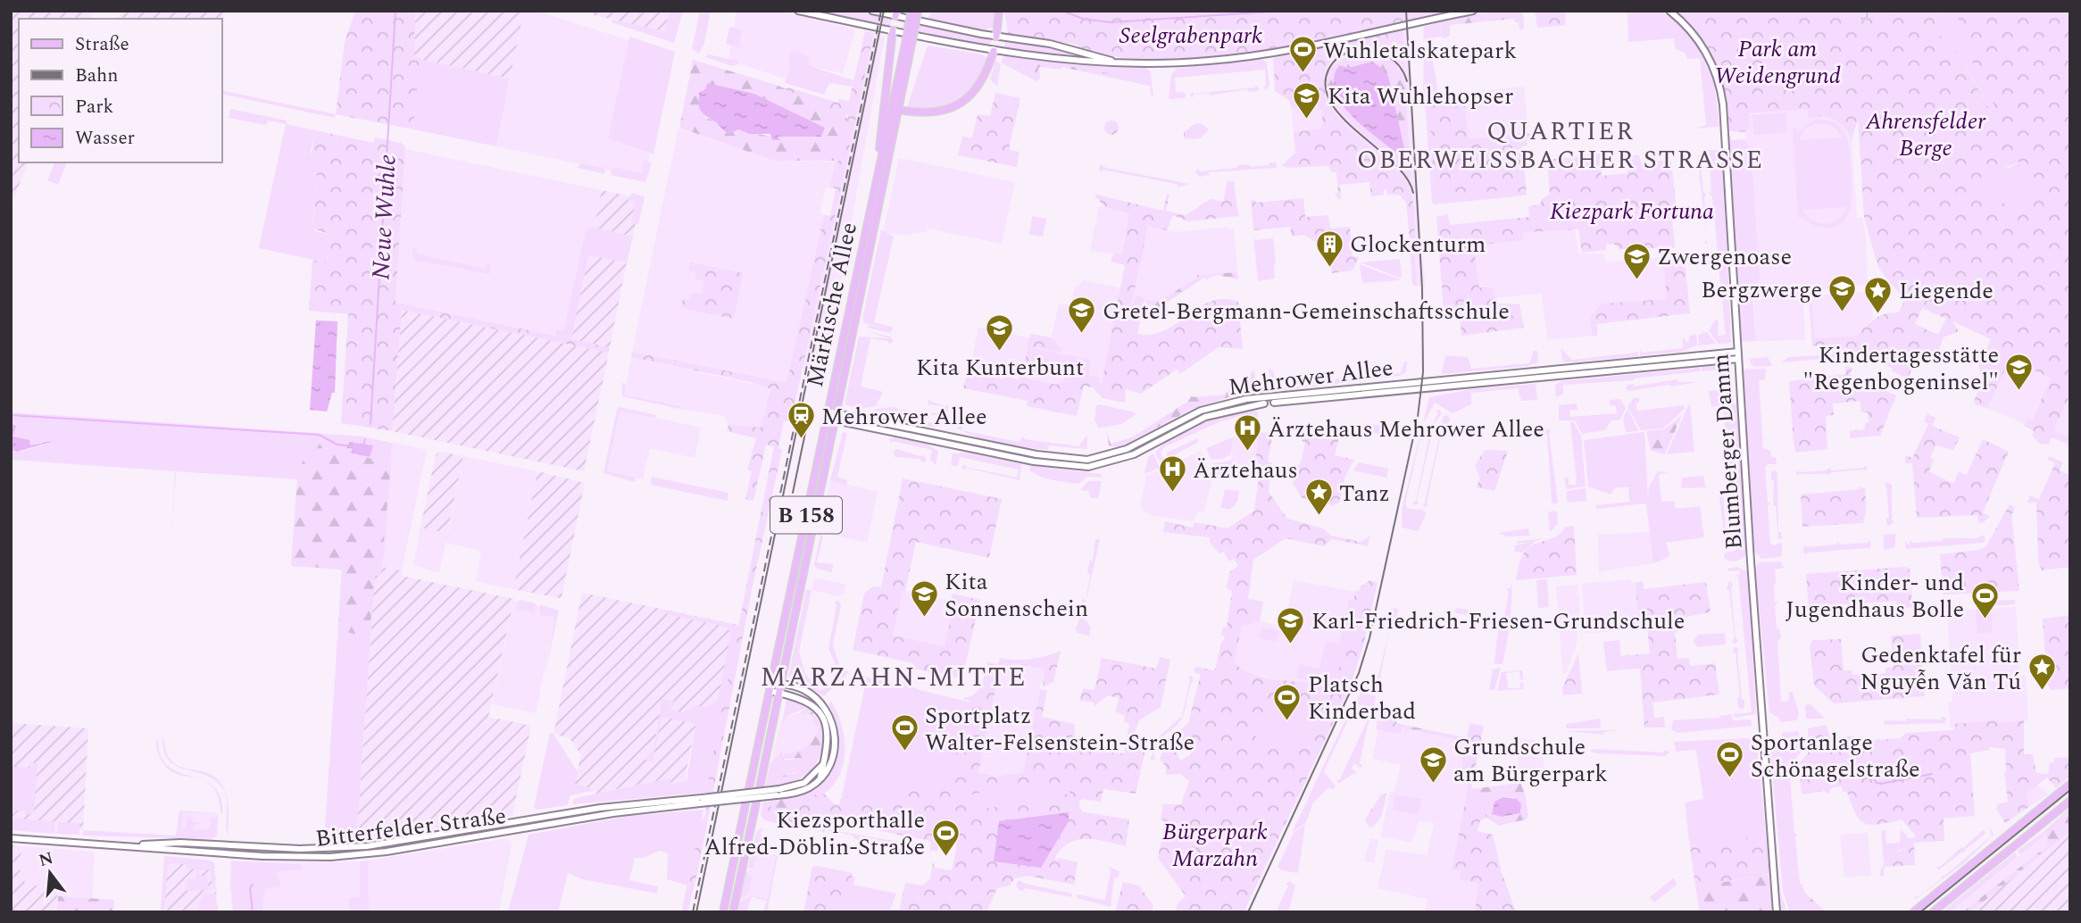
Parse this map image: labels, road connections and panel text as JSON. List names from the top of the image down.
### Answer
{
  "streets": {
    "main road": [
      "Märkische Allee",
      "Mehrower Allee",
      "Blumberger Damm",
      "B 158",
      "Bitterfelder Straße"
    ]
  },
  "crossings": [
    ["Märkische Allee", "Mehrower Allee"],
    ["Mehrower Allee", "Blumberger Damm"]
  ],
  "districts": ["QUARTIER OBERWEISSBACHER STRASSE", "MARZAHN-MITTE"],
  "water": ["Neue Wuhle"],
  "parks": [
    "Seelgrabenpark",
    "Park am Weidengrund",
    "Ahrensfelder Berge",
    "Kiezpark Fortuna",
    "Bürgerpark Marzahn"
  ],
  "places": {
    "sports": [
      "Wuhletalskatepark",
      "Kinder- und Jugendhaus Bolle",
      "Platsch Kinderbad",
      "Sportplatz Walter-Felsenstein-Straße",
      "Sportanlage Schönagelstraße",
      "Kiezsporthalle Alfred-Döblin-Straße"
    ],
    "school or university": [
      "Kita Wuhlehopser",
      "Zwergenoase",
      "Bergzwerge",
      "Gretel-Bergmann-Gemeinschaftsschule",
      "Kita Kunterbunt",
      "Kindertagesstätte \"Regenbogeninsel\"",
      "Kita Sonnenschein",
      "Karl-Friedrich-Friesen-Grundschule",
      "Grundschule am Bürgerpark"
    ],
    "building": ["Glockenturm"],
    "place": ["Liegende", "Tanz", "Gedenktafel für Nguyễn Văn Tú"],
    "station": ["Mehrower Allee"],
    "hospital": ["Ärztehaus Mehrower Allee", "Ärztehaus"]
  },
  "legend": [
    "Straße",
    "Bahn",
    "Park",
    "Wasser"
  ],
  "north": "top"
}
